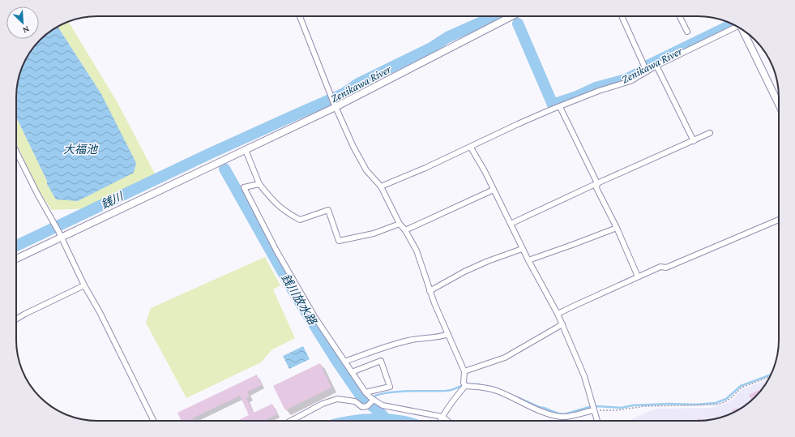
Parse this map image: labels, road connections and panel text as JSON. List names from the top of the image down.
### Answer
{
  "water": [
    "Zenikawa River",
    "大福池",
    "銭川",
    "銭川放水路"
  ],
  "north": "bottom right"
}
